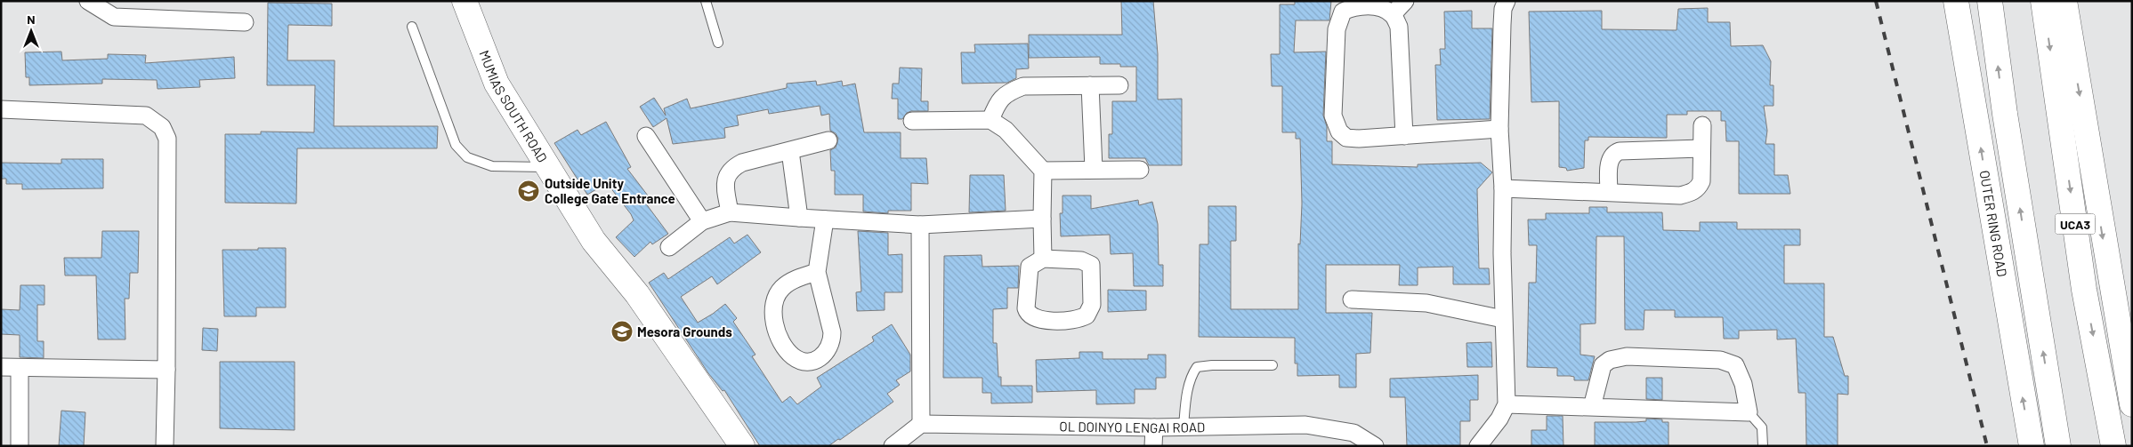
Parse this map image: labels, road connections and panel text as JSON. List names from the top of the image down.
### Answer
{
  "streets": {
    "main road": ["MUMIAS SOUTH ROAD", "OUTER RING ROAD", "UCA3"],
    "street": ["OL DOINYO LENGAI ROAD"]
  },
  "places": {
    "school or university": ["Outside Unity College Gate Entrance", "Mesora Grounds"]
  },
  "north": "top"
}
